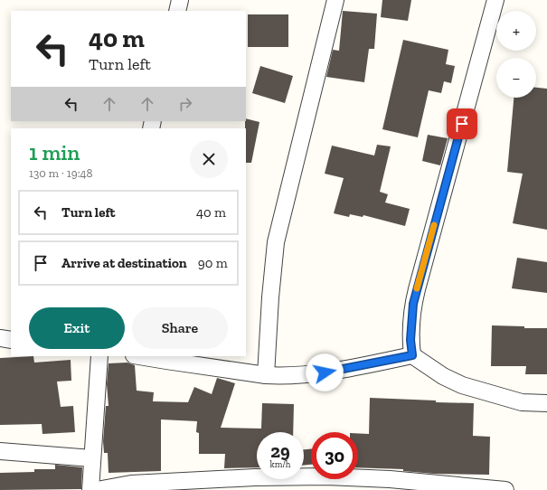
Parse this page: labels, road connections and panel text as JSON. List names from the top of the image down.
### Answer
{
  "page": {
    "map_buttons": ["+", "−"],
    "turn": ["40 m", "Turn left"],
    "heading": ["1 min", "130 m · 19:48"],
    "list": [
      {
        "name": "Turn left",
        "value": "40 m"
      },
      {
        "name": "Arrive at destination",
        "value": "90 m"
      }
    ],
    "buttons": ["Exit", "Share"],
    "speed": "29 km/h",
    "limit": "30"
  }
}
